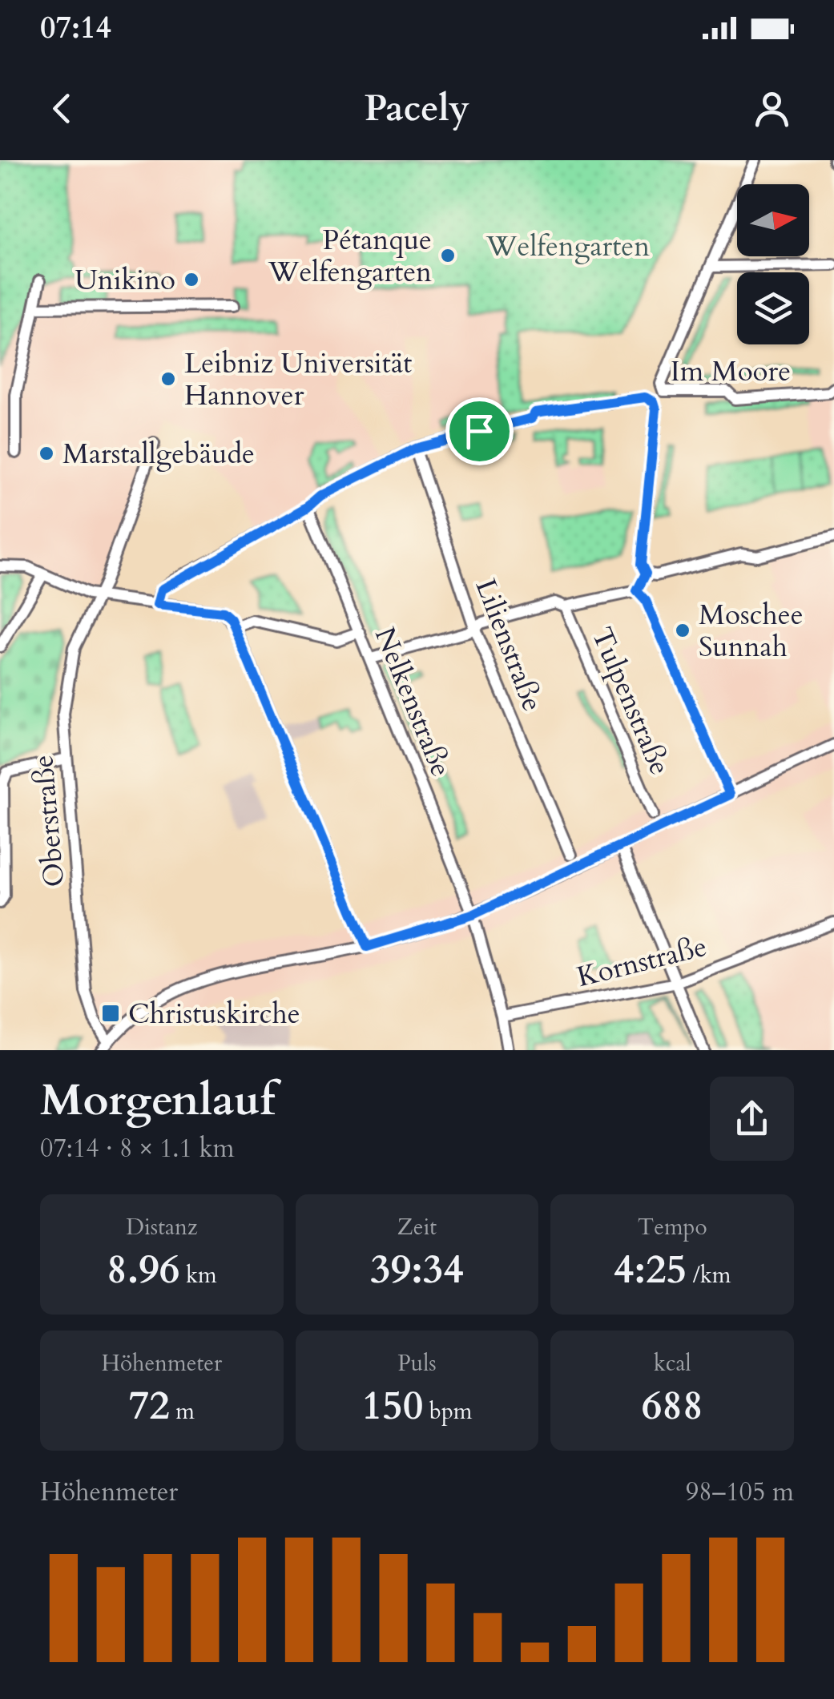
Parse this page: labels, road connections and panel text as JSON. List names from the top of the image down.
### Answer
{
  "streets": {
    "street": [
      "Im Moore",
      "Lilienstraße",
      "Tulpenstraße",
      "Nelkenstraße",
      "Oberstraße",
      "Kornstraße"
    ]
  },
  "crossings": [
    ["Im Moore", "Lilienstraße"],
    ["Im Moore", "Nelkenstraße"],
    ["Nelkenstraße", "Kornstraße"]
  ],
  "parks": ["Welfengarten"],
  "places": {
    "other": [
      "Pétanque Welfengarten",
      "Unikino",
      "Leibniz Universität Hannover",
      "Marstallgebäude",
      "Moschee Sunnah"
    ],
    "transit": ["Christuskirche"]
  },
  "north": "right",
  "page": {
    "status": "07:14",
    "header": "Pacely",
    "heading": ["Morgenlauf", "07:14 · 8 × 1.1 km"],
    "stats": [
      ["Distanz", "8.96 km"],
      ["Zeit", "39:34"],
      ["Tempo", "4:25 /km"],
      ["Höhenmeter", "72 m"],
      ["Puls", "150 bpm"],
      ["kcal", "688"]
    ],
    "chart": ["Höhenmeter", "98–105 m"]
  }
}
